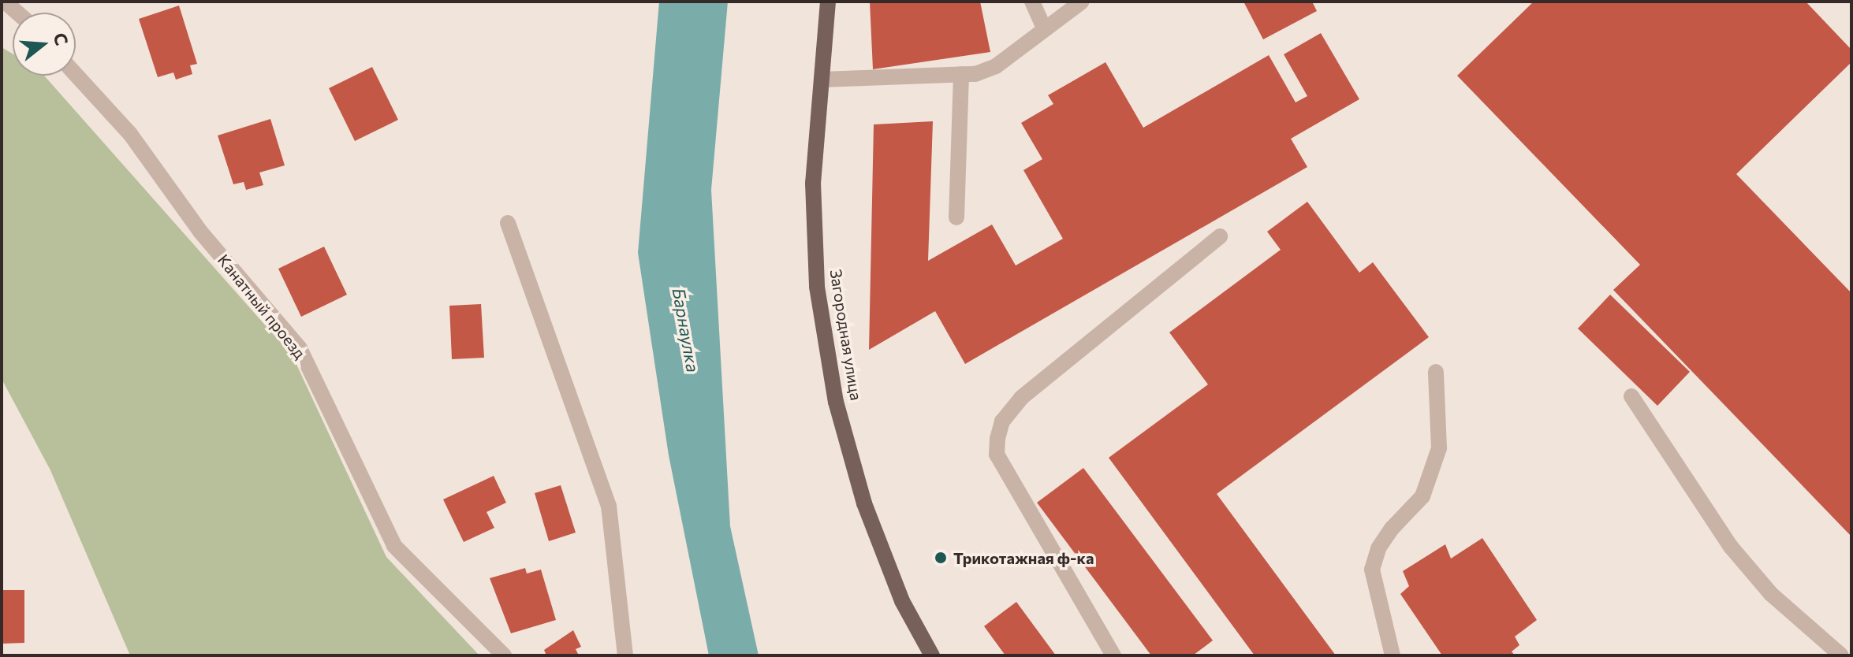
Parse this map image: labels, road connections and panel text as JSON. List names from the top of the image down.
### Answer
{
  "streets": {
    "main road": ["Загородная улица"],
    "street": ["Канатный проезд"]
  },
  "water": ["Барнаулка"],
  "places": ["Трикотажная ф-ка"],
  "north": "right"
}
